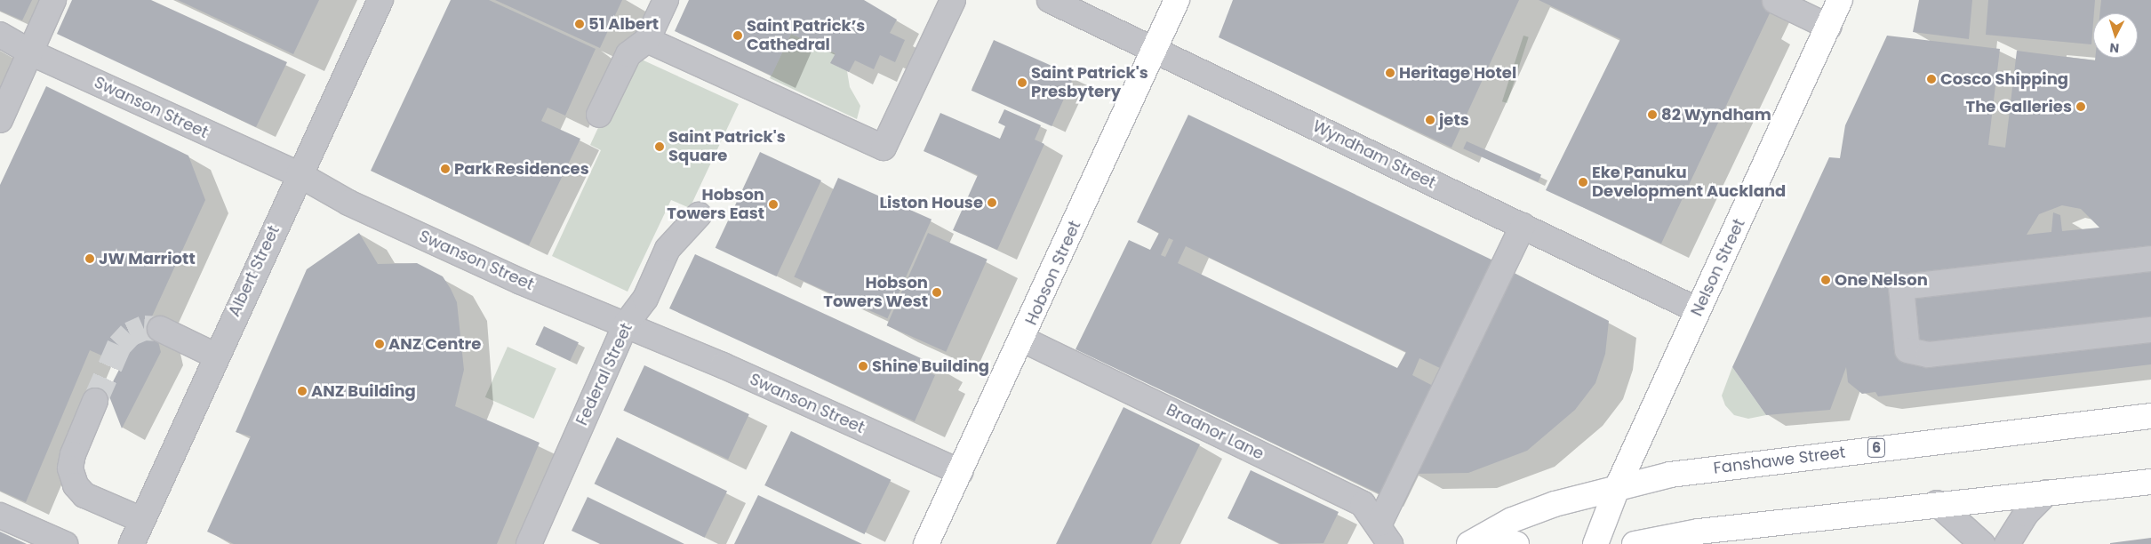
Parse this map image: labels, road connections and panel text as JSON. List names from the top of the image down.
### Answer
{
  "streets": {
    "main road": [
      "Nelson Street",
      "Hobson Street",
      "6",
      "Fanshawe Street"
    ],
    "street": [
      "Swanson Street",
      "Wyndham Street",
      "Albert Street",
      "Federal Street",
      "Bradnor Lane"
    ]
  },
  "crossings": [
    ["Swanson Street", "Albert Street"],
    ["Swanson Street", "Hobson Street"],
    ["Swanson Street", "Federal Street"],
    ["Wyndham Street", "Nelson Street"],
    ["Wyndham Street", "Hobson Street"],
    ["Nelson Street", "Fanshawe Street"],
    ["Hobson Street", "Bradnor Lane"]
  ],
  "places": [
    "51 Albert",
    "Saint Patrick’s Cathedral",
    "Heritage Hotel",
    "Cosco Shipping",
    "Saint Patrick's Presbytery",
    "The Galleries",
    "82 Wyndham",
    "jets",
    "Saint Patrick's Square",
    "Park Residences",
    "Eke Panuku Development Auckland",
    "Liston House",
    "Hobson Towers East",
    "JW Marriott",
    "One Nelson",
    "Hobson Towers West",
    "ANZ Centre",
    "Shine Building",
    "ANZ Building"
  ],
  "north": "bottom"
}
